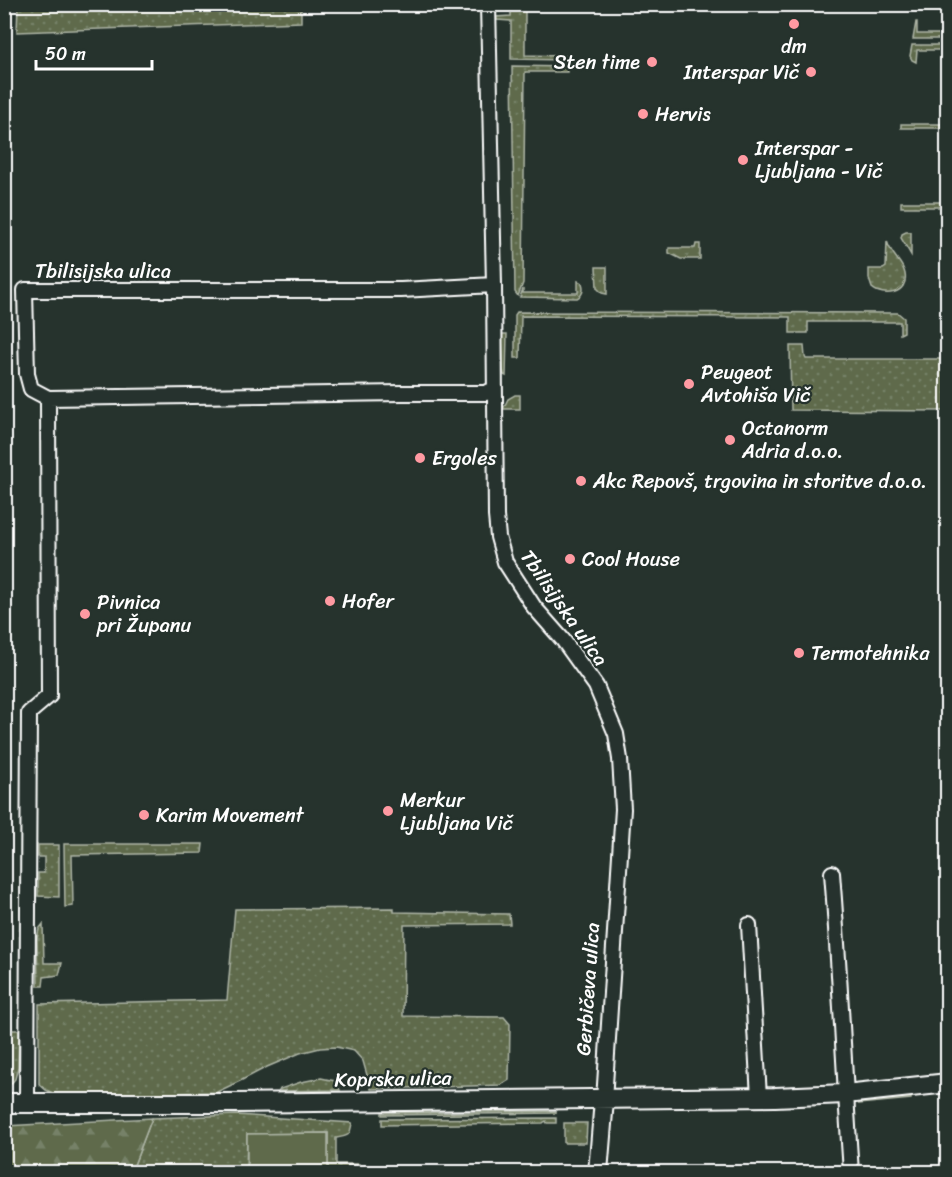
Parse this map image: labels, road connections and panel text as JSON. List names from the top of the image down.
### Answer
{
  "streets": {
    "street": ["Tbilisijska ulica", "Gerbičeva ulica", "Koprska ulica"]
  },
  "crossings": [
    ["Tbilisijska ulica", "Gerbičeva ulica"],
    ["Gerbičeva ulica", "Koprska ulica"]
  ],
  "places": [
    "dm",
    "Sten time",
    "Interspar Vič",
    "Hervis",
    "Interspar - Ljubljana - Vič",
    "Peugeot Avtohiša Vič",
    "Octanorm Adria d.o.o.",
    "Ergoles",
    "Akc Repovš, trgovina in storitve d.o.o.",
    "Cool House",
    "Hofer",
    "Pivnica pri Županu",
    "Termotehnika",
    "Merkur Ljubljana Vič",
    "Karim Movement"
  ],
  "scale_bar": "50 m"
}
